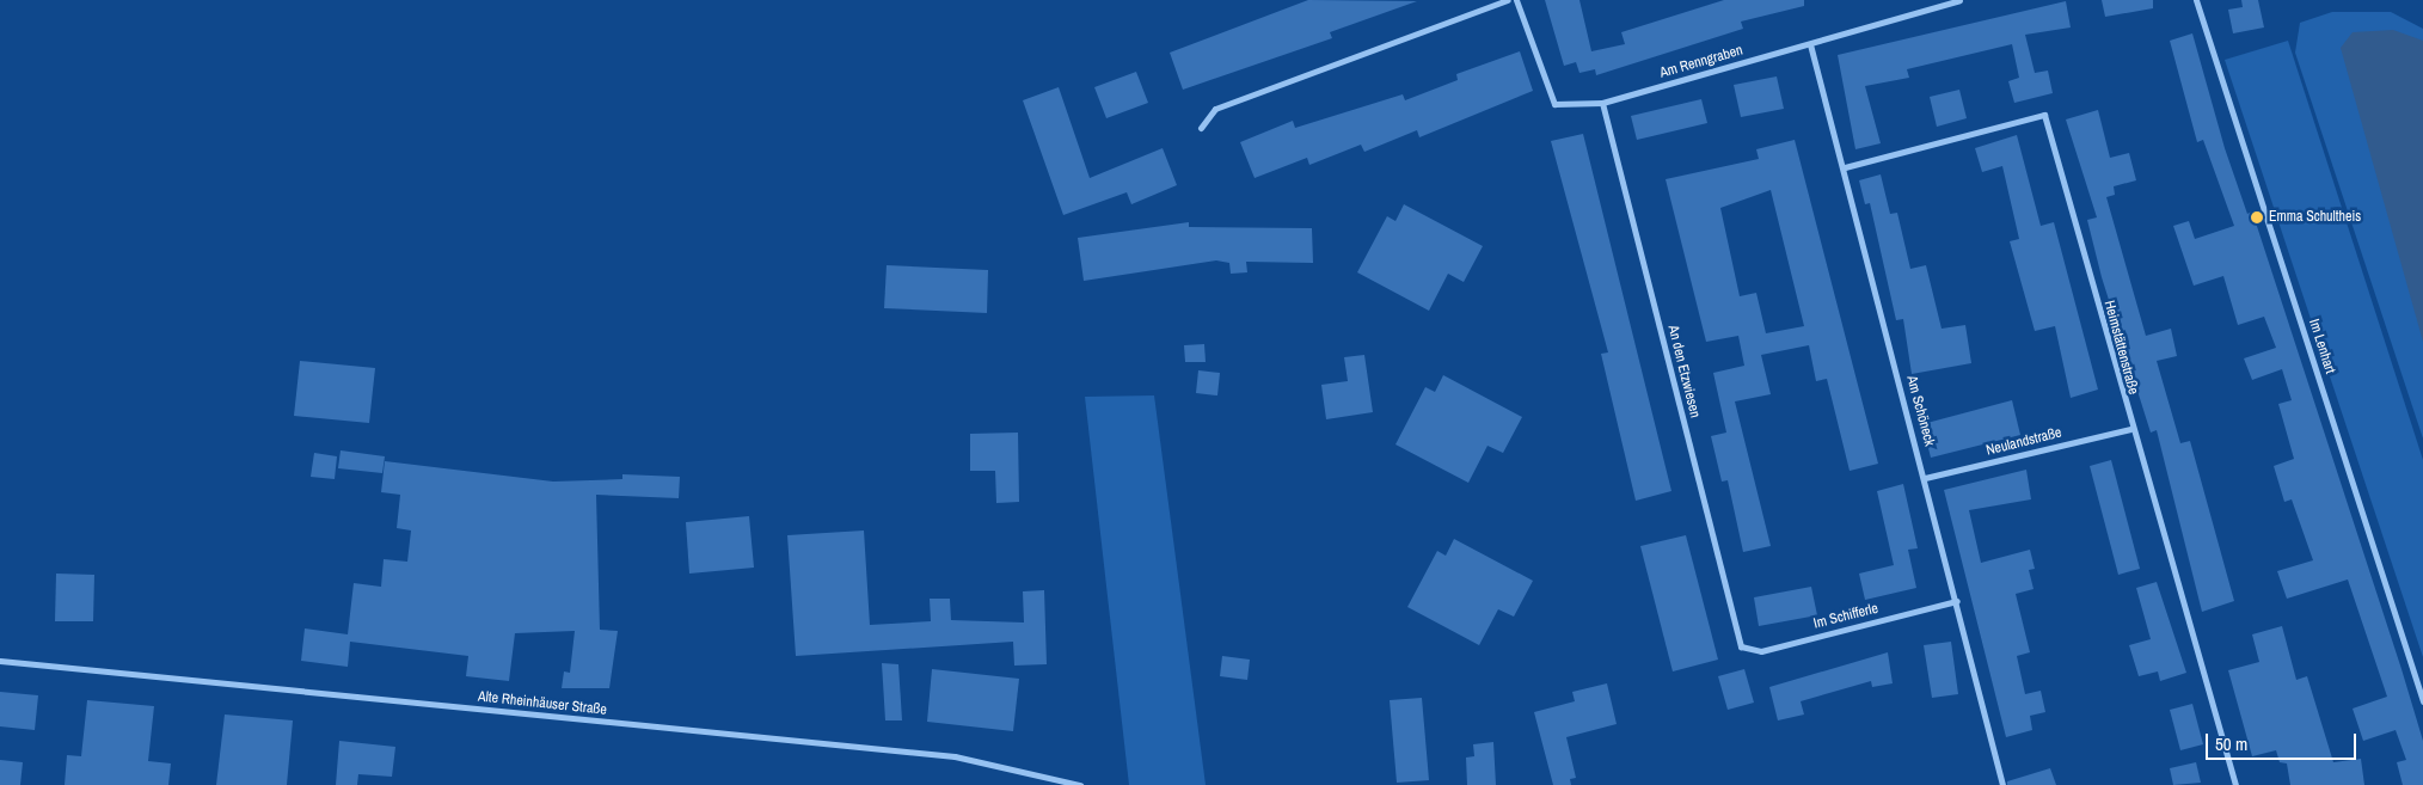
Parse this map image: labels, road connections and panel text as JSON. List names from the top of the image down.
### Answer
{
  "streets": {
    "street": [
      "Am Renngraben",
      "Im Lenhart",
      "Heimstättenstraße",
      "An den Etzwiesen",
      "Am Schöneck",
      "Neulandstraße",
      "Im Schifferle",
      "Alte Rheinhäuser Straße"
    ]
  },
  "crossings": [
    ["Am Renngraben", "An den Etzwiesen"],
    ["Am Renngraben", "Am Schöneck"],
    ["Heimstättenstraße", "Am Schöneck"],
    ["Heimstättenstraße", "Neulandstraße"],
    ["An den Etzwiesen", "Im Schifferle"],
    ["Am Schöneck", "Neulandstraße"],
    ["Am Schöneck", "Im Schifferle"]
  ],
  "places": ["Emma Schultheis"],
  "scale_bar": "50 m"
}
